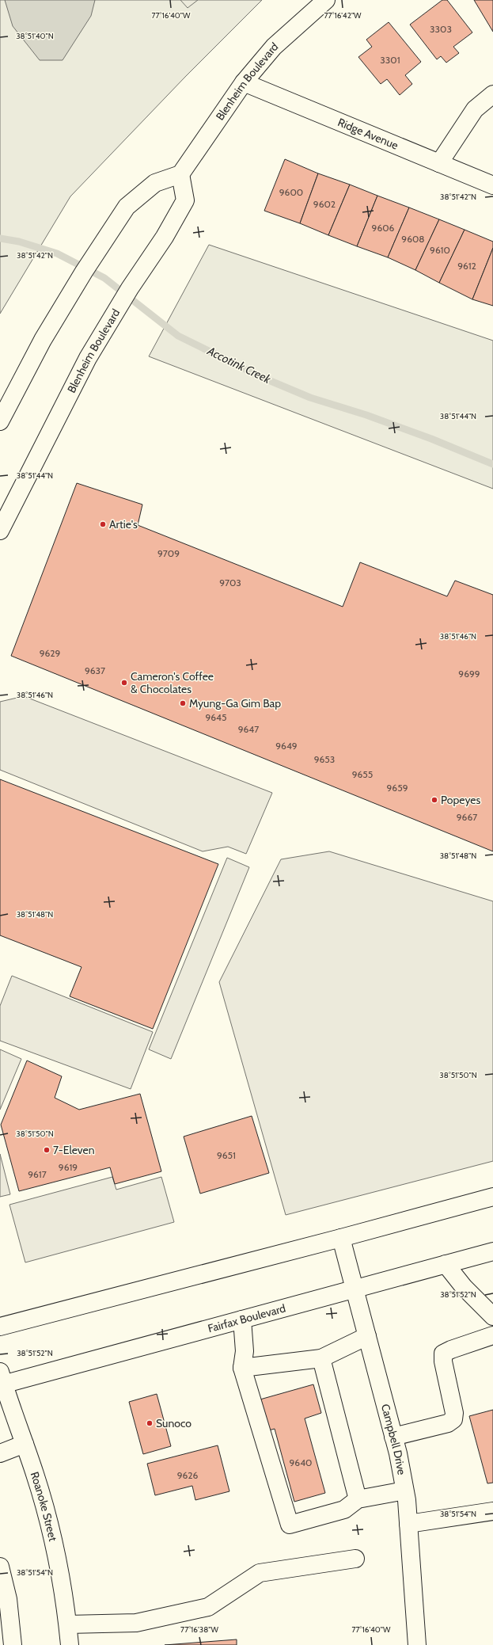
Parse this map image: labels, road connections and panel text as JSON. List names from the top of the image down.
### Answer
{
  "streets": {
    "main road": [
      "Blenheim Boulevard",
      "Ridge Avenue",
      "Fairfax Boulevard",
      "Campbell Drive",
      "Roanoke Street"
    ]
  },
  "crossings": [
    ["Blenheim Boulevard", "Ridge Avenue"],
    ["Fairfax Boulevard", "Campbell Drive"],
    ["Fairfax Boulevard", "Roanoke Street"]
  ],
  "water": ["Accotink Creek"],
  "places": [
    "Artie's",
    "Cameron's Coffee & Chocolates",
    "Myung-Ga Gim Bap",
    "Popeyes",
    "7-Eleven",
    "Sunoco"
  ],
  "house_numbers": [
    "3303",
    "3301",
    "9600",
    "9602",
    "9606",
    "9608",
    "9610",
    "9612",
    "9709",
    "9703",
    "9629",
    "9637",
    "9699",
    "9645",
    "9647",
    "9649",
    "9653",
    "9655",
    "9659",
    "9667",
    "9651",
    "9619",
    "9617",
    "9640",
    "9626"
  ],
  "coordinates": [
    "77°16'40\"W",
    "77°16'42\"W",
    "38°51'40\"N",
    "38°51'42\"N",
    "38°51'44\"N",
    "38°51'46\"N",
    "38°51'48\"N",
    "38°51'50\"N",
    "38°51'52\"N",
    "38°51'54\"N",
    "77°16'38\"W"
  ]
}
